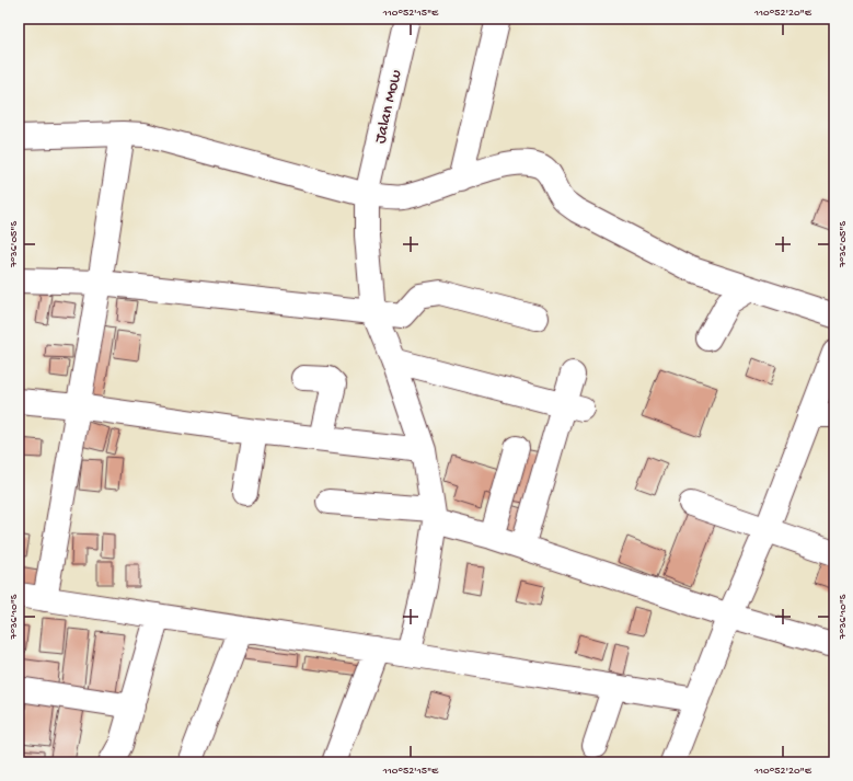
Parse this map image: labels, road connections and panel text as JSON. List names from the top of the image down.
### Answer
{
  "streets": {
    "street": ["Jalan Mow"]
  },
  "coordinates": [
    "110°52'15\"E",
    "110°52'20\"E",
    "7°36'05\"S",
    "7°36'10\"S"
  ]
}
